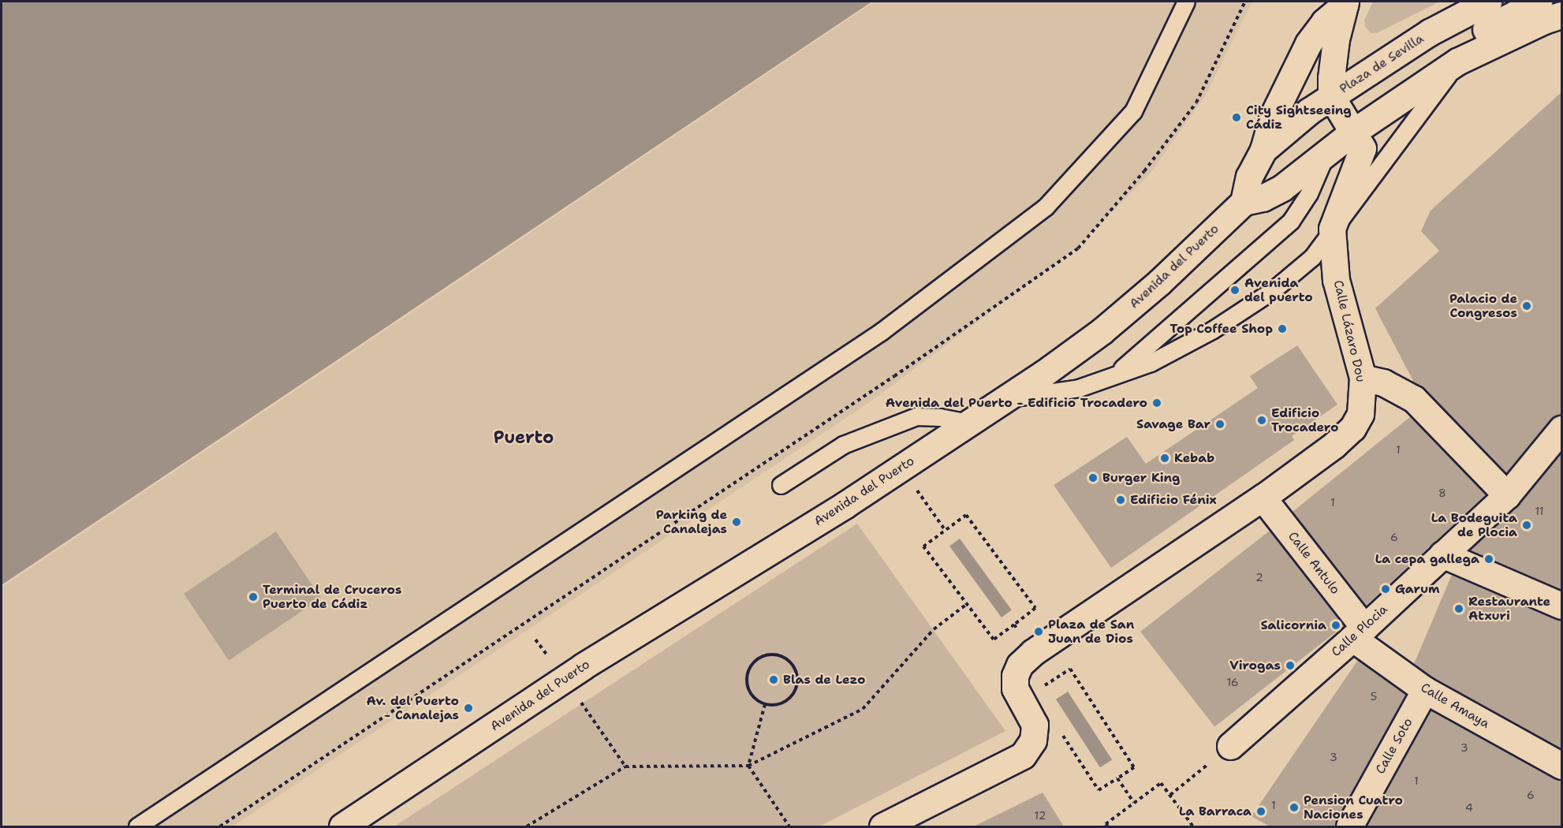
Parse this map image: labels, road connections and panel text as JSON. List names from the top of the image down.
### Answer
{
  "streets": {
    "street": [
      "Plaza de Sevilla",
      "Avenida del Puerto",
      "Calle Lázaro Dou",
      "Calle Antulo",
      "Calle Plocia",
      "Calle Amaya",
      "Calle Soto"
    ]
  },
  "crossings": [
    ["Calle Lázaro Dou", "Calle Antulo"],
    ["Calle Antulo", "Calle Plocia"],
    ["Calle Antulo", "Calle Amaya"],
    ["Calle Plocia", "Calle Amaya"],
    ["Calle Amaya", "Calle Soto"]
  ],
  "districts": ["Puerto"],
  "places": [
    "City Sightseeing Cádiz",
    "Avenida del puerto",
    "Palacio de Congresos",
    "Top Coffee Shop",
    "Avenida del Puerto - Edificio Trocadero",
    "Edificio Trocadero",
    "Savage Bar",
    "Kebab",
    "Burger King",
    "Edificio Fénix",
    "Parking de Canalejas",
    "La Bodeguita de Plocia",
    "La cepa gallega",
    "Garum",
    "Terminal de Cruceros Puerto de Cádiz",
    "Restaurante Atxuri",
    "Salicornia",
    "Plaza de San Juan de Dios",
    "Virogas",
    "Blas de Lezo",
    "Av. del Puerto - Canalejas",
    "Pension Cuatro Naciones",
    "La Barraca"
  ],
  "house_numbers": [
    "1",
    "8",
    "1",
    "11",
    "6",
    "2",
    "16",
    "5",
    "3",
    "3",
    "1",
    "6",
    "1",
    "4",
    "12"
  ]
}
